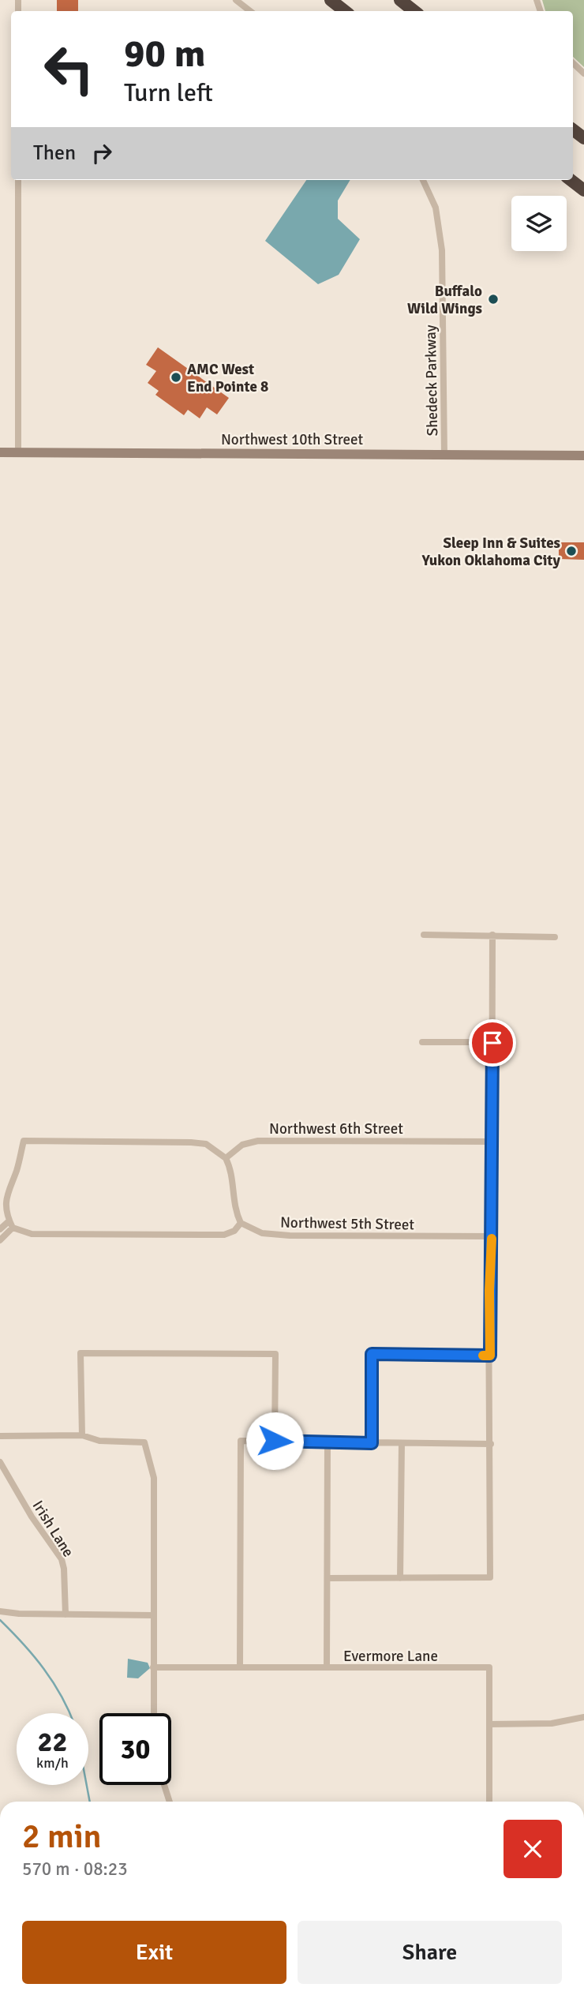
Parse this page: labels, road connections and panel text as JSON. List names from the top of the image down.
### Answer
{
  "streets": {
    "main road": ["Northwest 10th Street"],
    "street": [
      "Shedeck Parkway",
      "Northwest 6th Street",
      "Northwest 5th Street",
      "Irish Lane",
      "Evermore Lane"
    ]
  },
  "crossings": [
    ["Shedeck Parkway", "Northwest 10th Street"]
  ],
  "places": ["Buffalo Wild Wings", "AMC West End Pointe 8", "Sleep Inn & Suites Yukon Oklahoma City"],
  "page": {
    "turn": ["90 m", "Turn left"],
    "then": "Then",
    "speed": "22 km/h",
    "limit": "30",
    "heading": ["2 min", "570 m · 08:23"],
    "buttons": ["Exit", "Share"]
  }
}
